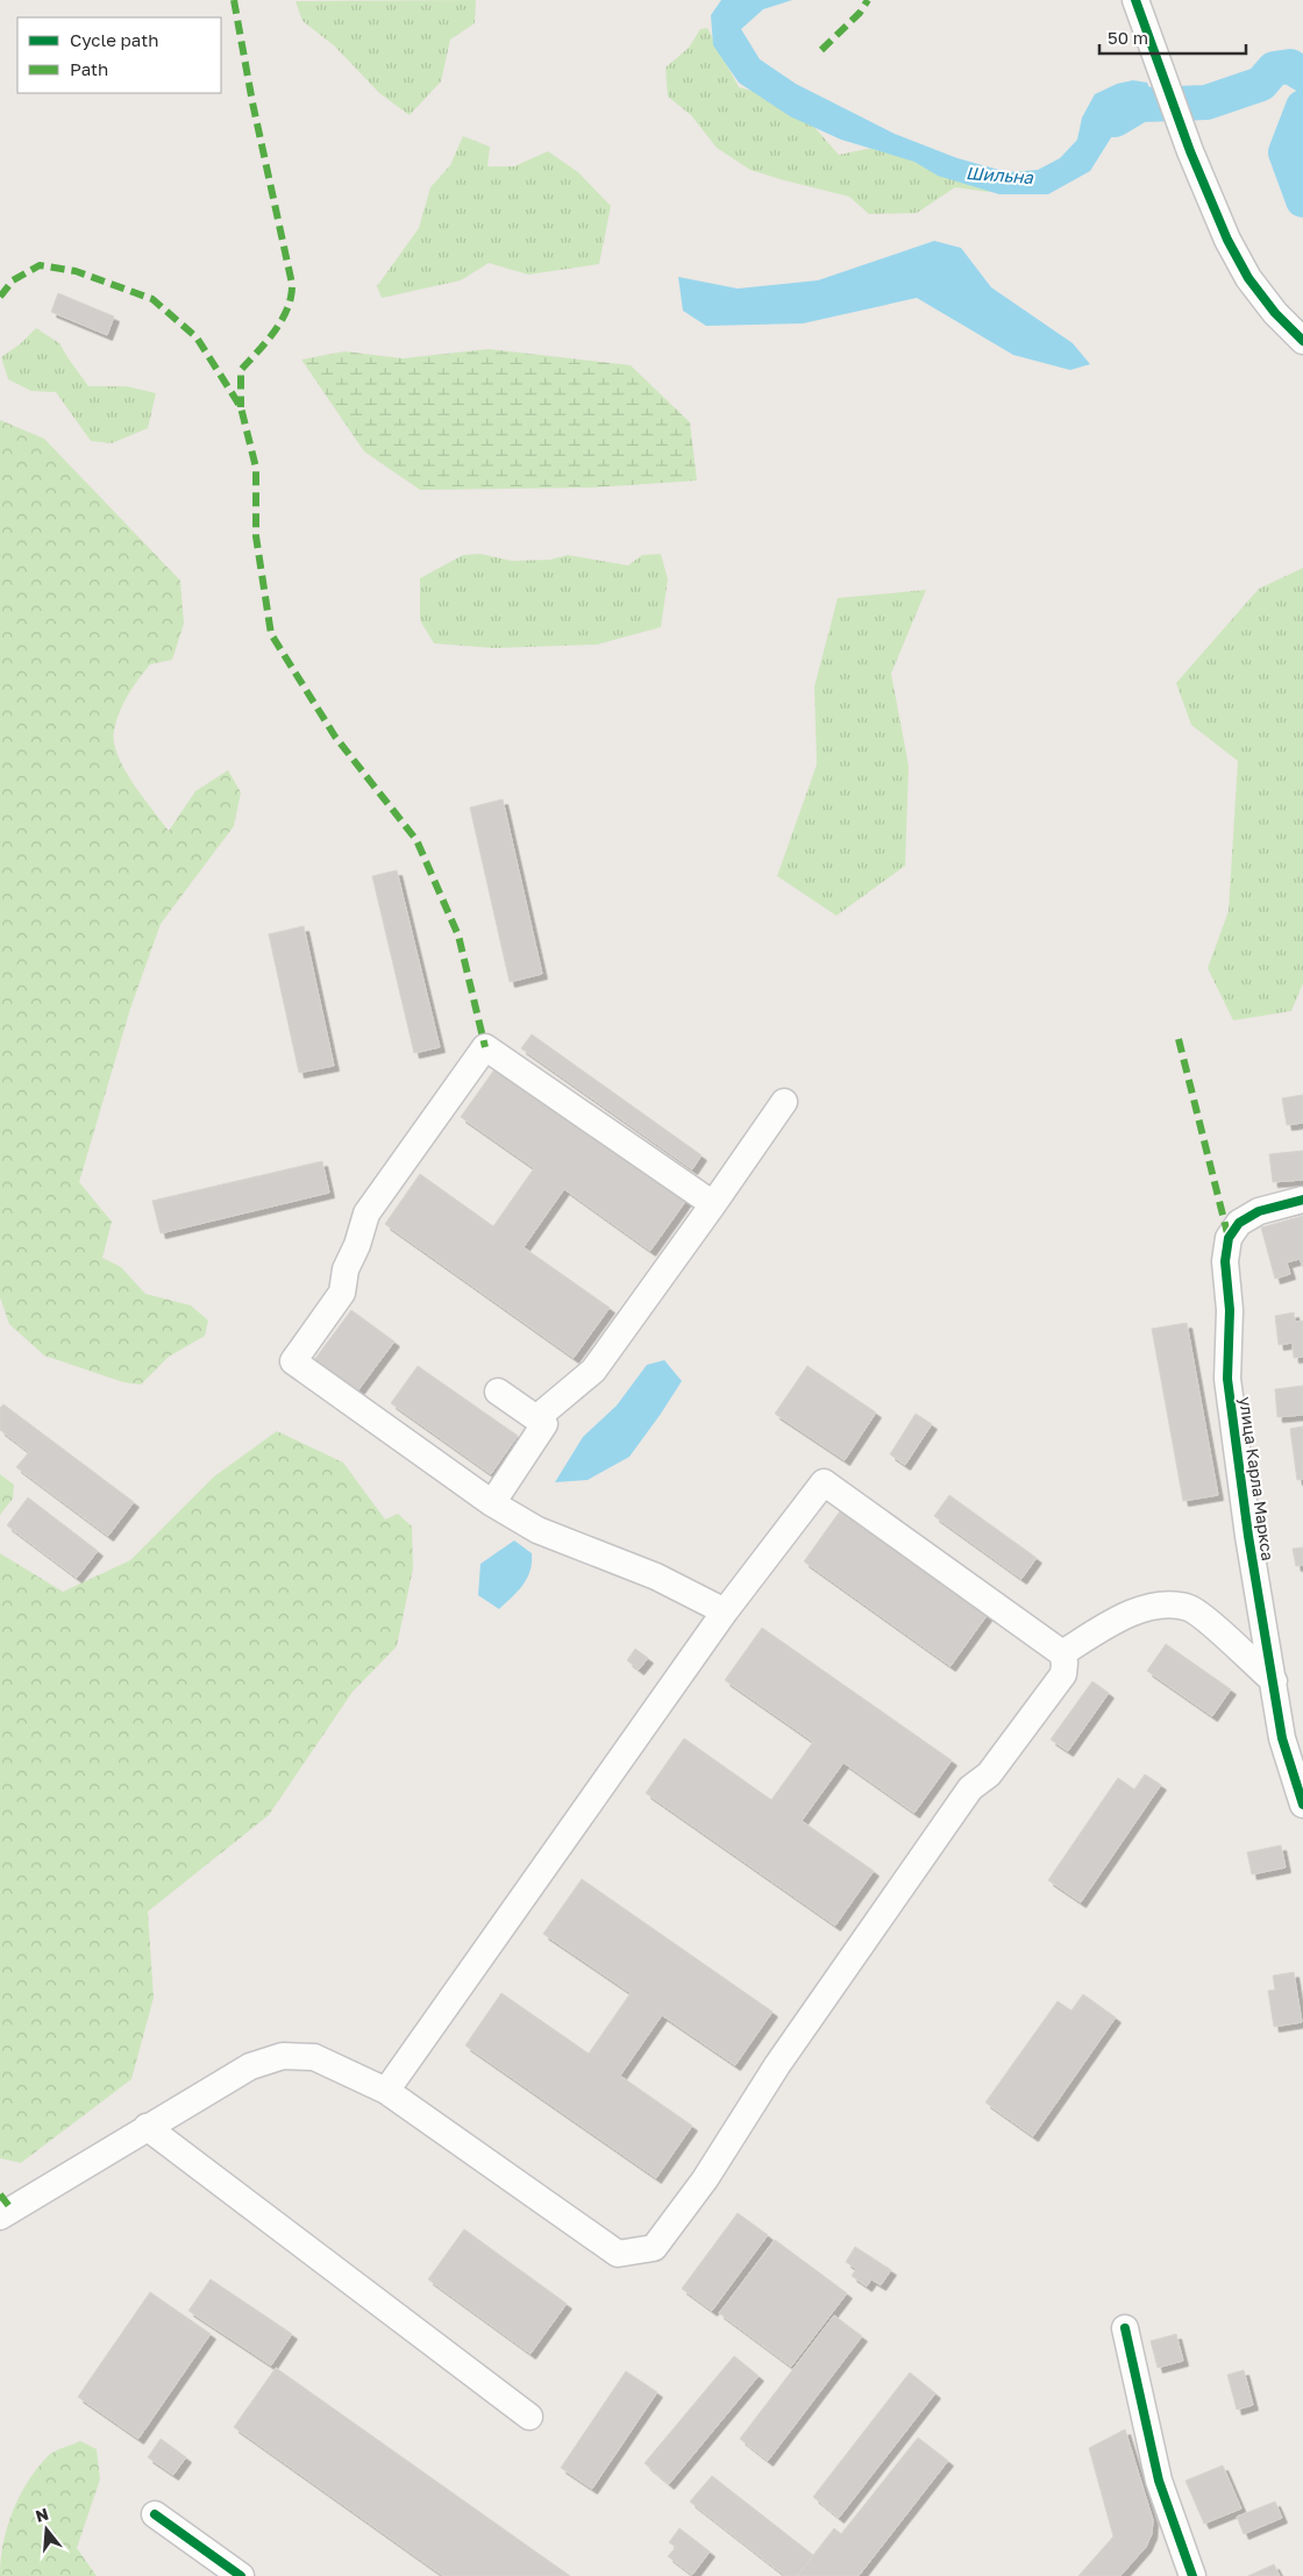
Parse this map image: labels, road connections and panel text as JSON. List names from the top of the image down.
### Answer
{
  "streets": {
    "street": ["улица Карла Маркса"]
  },
  "water": ["Шильна"],
  "legend": ["Cycle path", "Path"],
  "scale_bar": "50 m",
  "north": "top"
}
